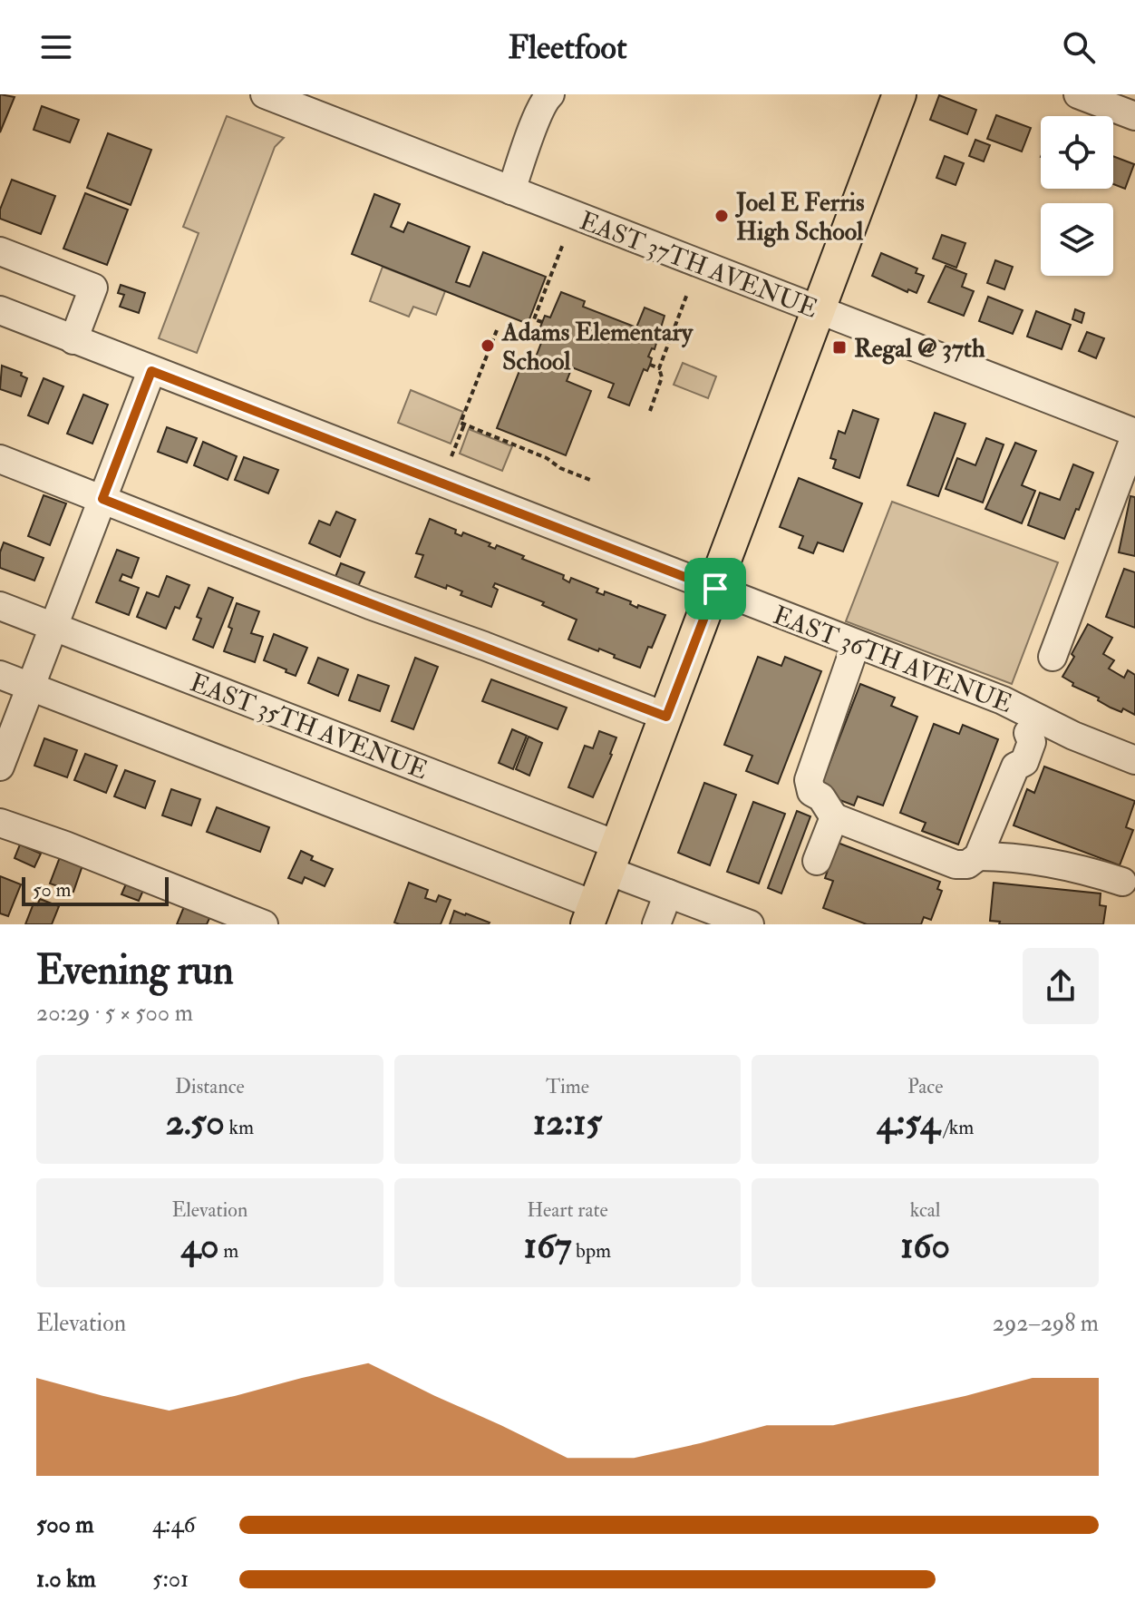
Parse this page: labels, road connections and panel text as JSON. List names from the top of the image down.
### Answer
{
  "streets": {
    "street": ["EAST 37TH AVENUE", "EAST 36TH AVENUE", "EAST 35TH AVENUE"]
  },
  "places": {
    "other": ["Joel E Ferris High School", "Adams Elementary School"],
    "transit": ["Regal @ 37th"]
  },
  "scale_bar": "50 m",
  "page": {
    "header": "Fleetfoot",
    "scale": "50 m",
    "heading": ["Evening run", "20:29 · 5 × 500 m"],
    "stats": [
      ["Distance", "2.50 km"],
      ["Time", "12:15"],
      ["Pace", "4:54 /km"],
      ["Elevation", "40 m"],
      ["Heart rate", "167 bpm"],
      ["kcal", "160"]
    ],
    "chart": ["Elevation", "292–298 m"],
    "list": [
      {
        "name": "500 m",
        "note": "4:46"
      },
      {
        "name": "1.0 km",
        "note": "5:01"
      }
    ]
  }
}
